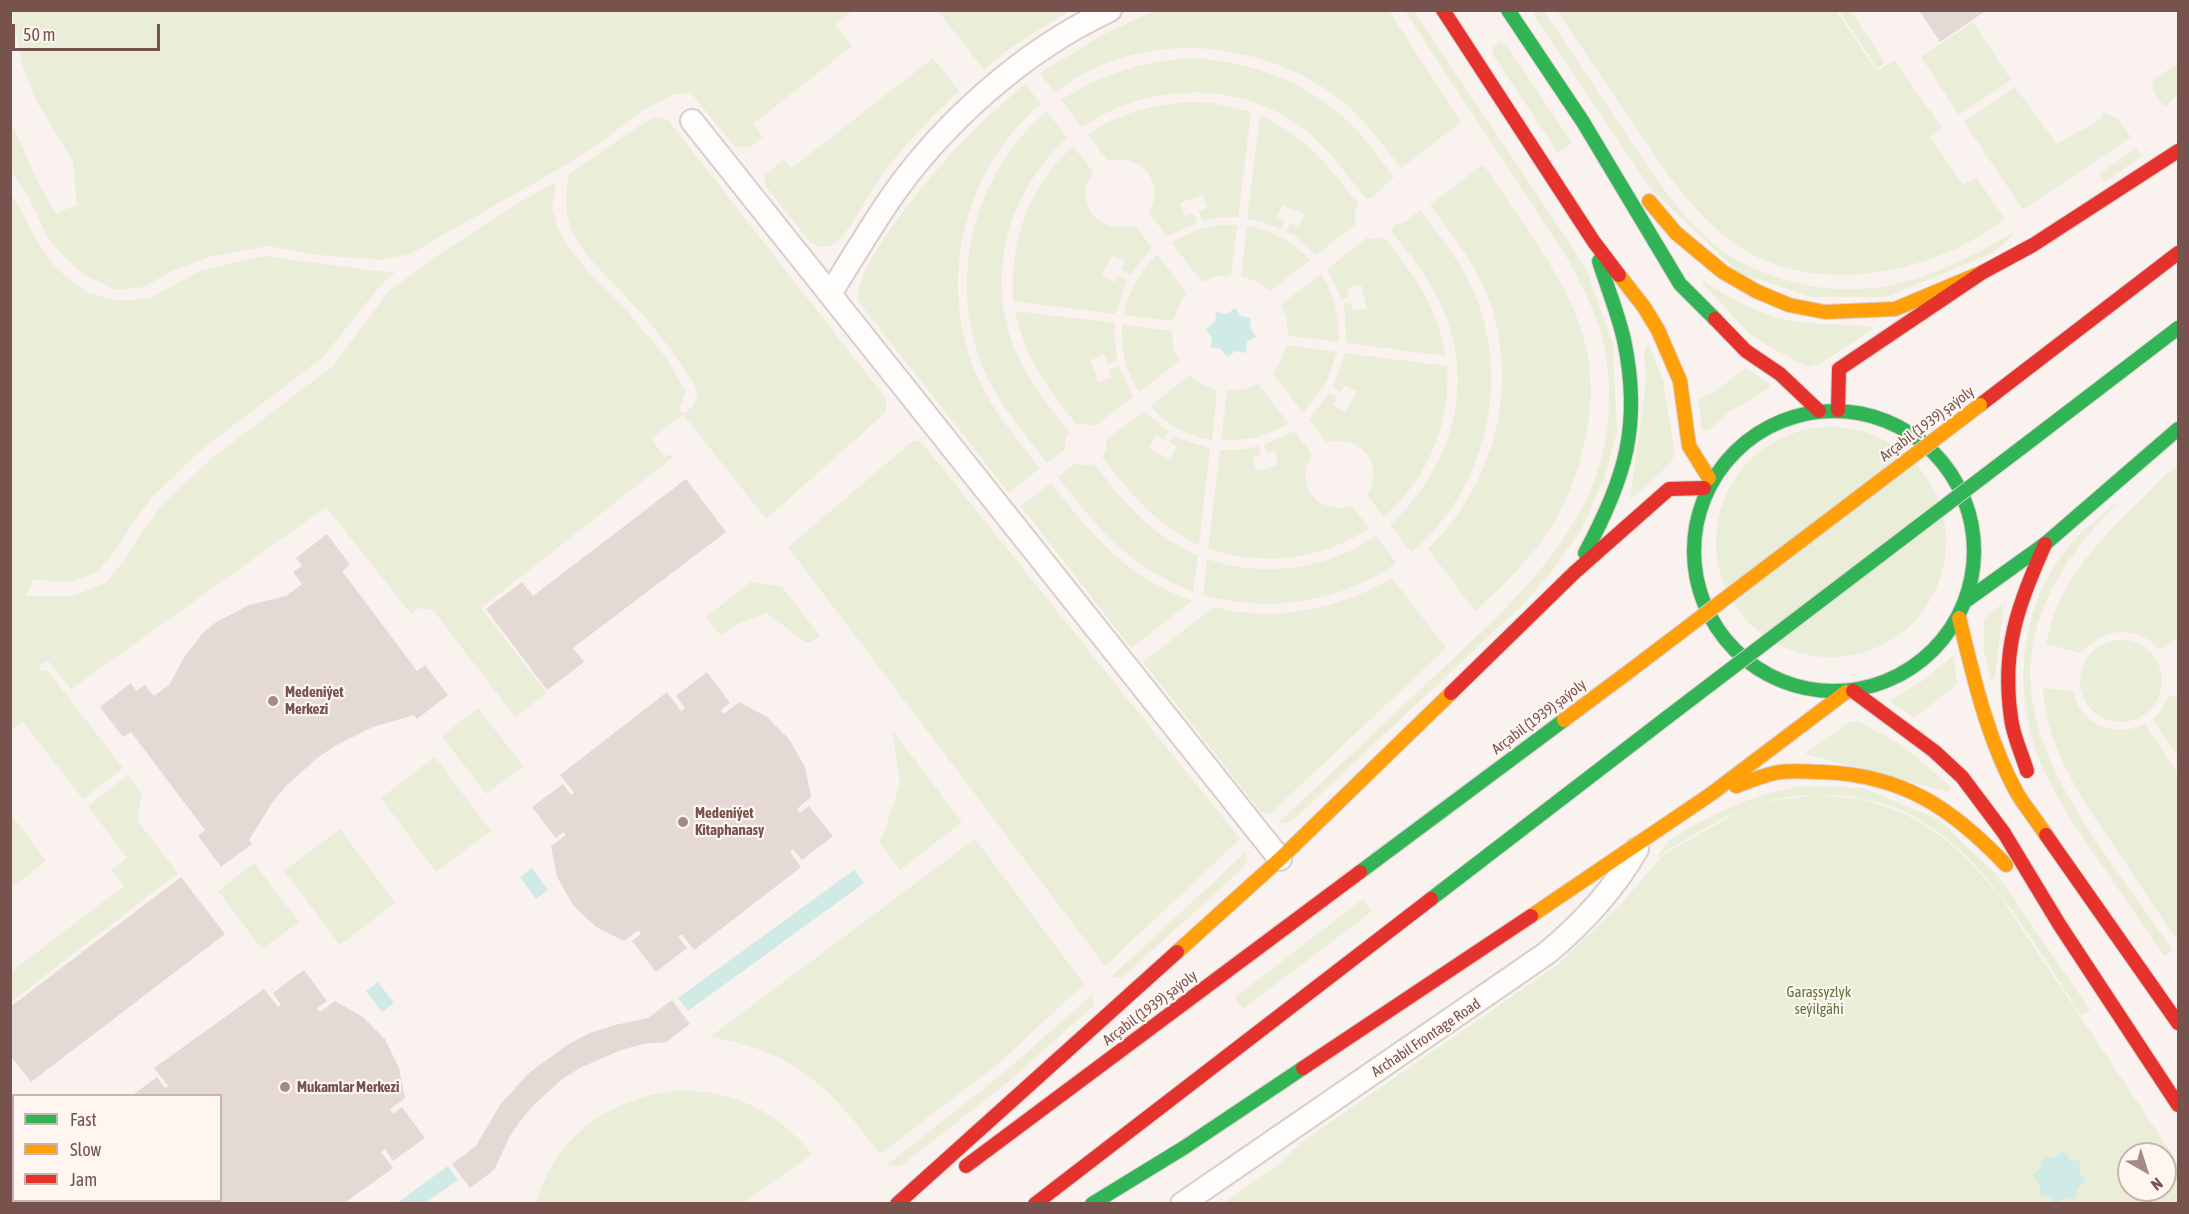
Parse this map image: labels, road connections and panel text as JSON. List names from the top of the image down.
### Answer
{
  "streets": {
    "main road": ["Arçabil (1939) şaýoly"],
    "street": ["Archabil Frontage Road"]
  },
  "parks": ["Garaşsyzlyk seýilgähi"],
  "places": ["Medeniýet Merkezi", "Medeniýet Kitaphanasy", "Mukamlar Merkezi"],
  "legend": ["Fast", "Slow", "Jam"],
  "scale_bar": "50 m",
  "north": "bottom right"
}
